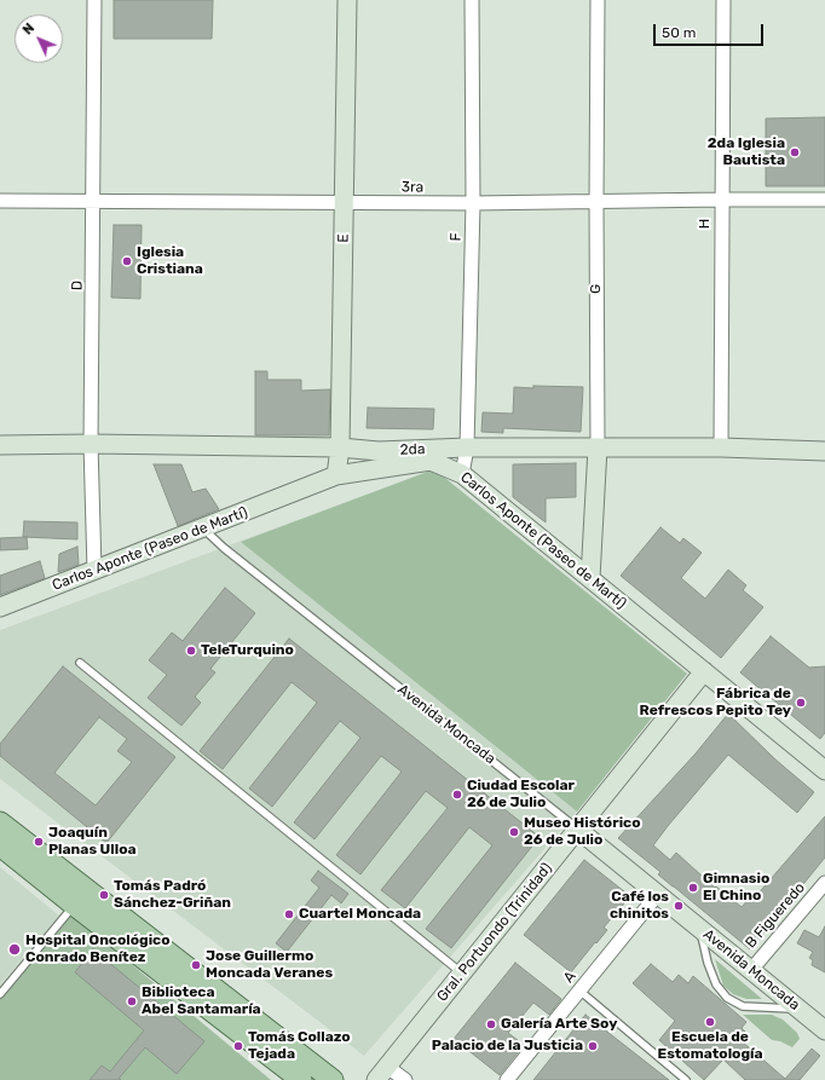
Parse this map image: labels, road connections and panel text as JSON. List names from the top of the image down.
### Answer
{
  "streets": {
    "street": [
      "3ra",
      "H",
      "F",
      "E",
      "D",
      "G",
      "2da",
      "Carlos Aponte (Paseo de Martí)",
      "Avenida Moncada",
      "B Figueredo",
      "Gral. Portuondo (Trinidad)",
      "A"
    ]
  },
  "crossings": [
    ["3ra", "H"],
    ["3ra", "F"],
    ["3ra", "E"],
    ["3ra", "D"],
    ["3ra", "G"],
    ["H", "2da"],
    ["F", "2da"],
    ["F", "Carlos Aponte (Paseo de Martí)"],
    ["E", "2da"],
    ["E", "Carlos Aponte (Paseo de Martí)"],
    ["D", "2da"],
    ["D", "Carlos Aponte (Paseo de Martí)"],
    ["G", "2da"],
    ["G", "Carlos Aponte (Paseo de Martí)"],
    ["Carlos Aponte (Paseo de Martí)", "Avenida Moncada"],
    ["Carlos Aponte (Paseo de Martí)", "Gral. Portuondo (Trinidad)"],
    ["Avenida Moncada", "B Figueredo"],
    ["Avenida Moncada", "Gral. Portuondo (Trinidad)"],
    ["Avenida Moncada", "A"]
  ],
  "places": [
    "2da Iglesia Bautista",
    "Iglesia Cristiana",
    "TeleTurquino",
    "Fábrica de Refrescos Pepito Tey",
    "Ciudad Escolar 26 de Julio",
    "Museo Histórico 26 de Julio",
    "Joaquín Planas Ulloa",
    "Gimnasio El Chino",
    "Tomás Padró Sánchez-Griñan",
    "Café los chinitos",
    "Cuartel Moncada",
    "Hospital Oncológico Conrado Benítez",
    "Jose Guillermo Moncada Veranes",
    "Biblioteca Abel Santamaría",
    "Escuela de Estomatología",
    "Galería Arte Soy",
    "Tomás Collazo Tejada",
    "Palacio de la Justicia"
  ],
  "scale_bar": "50 m",
  "north": "top left"
}
